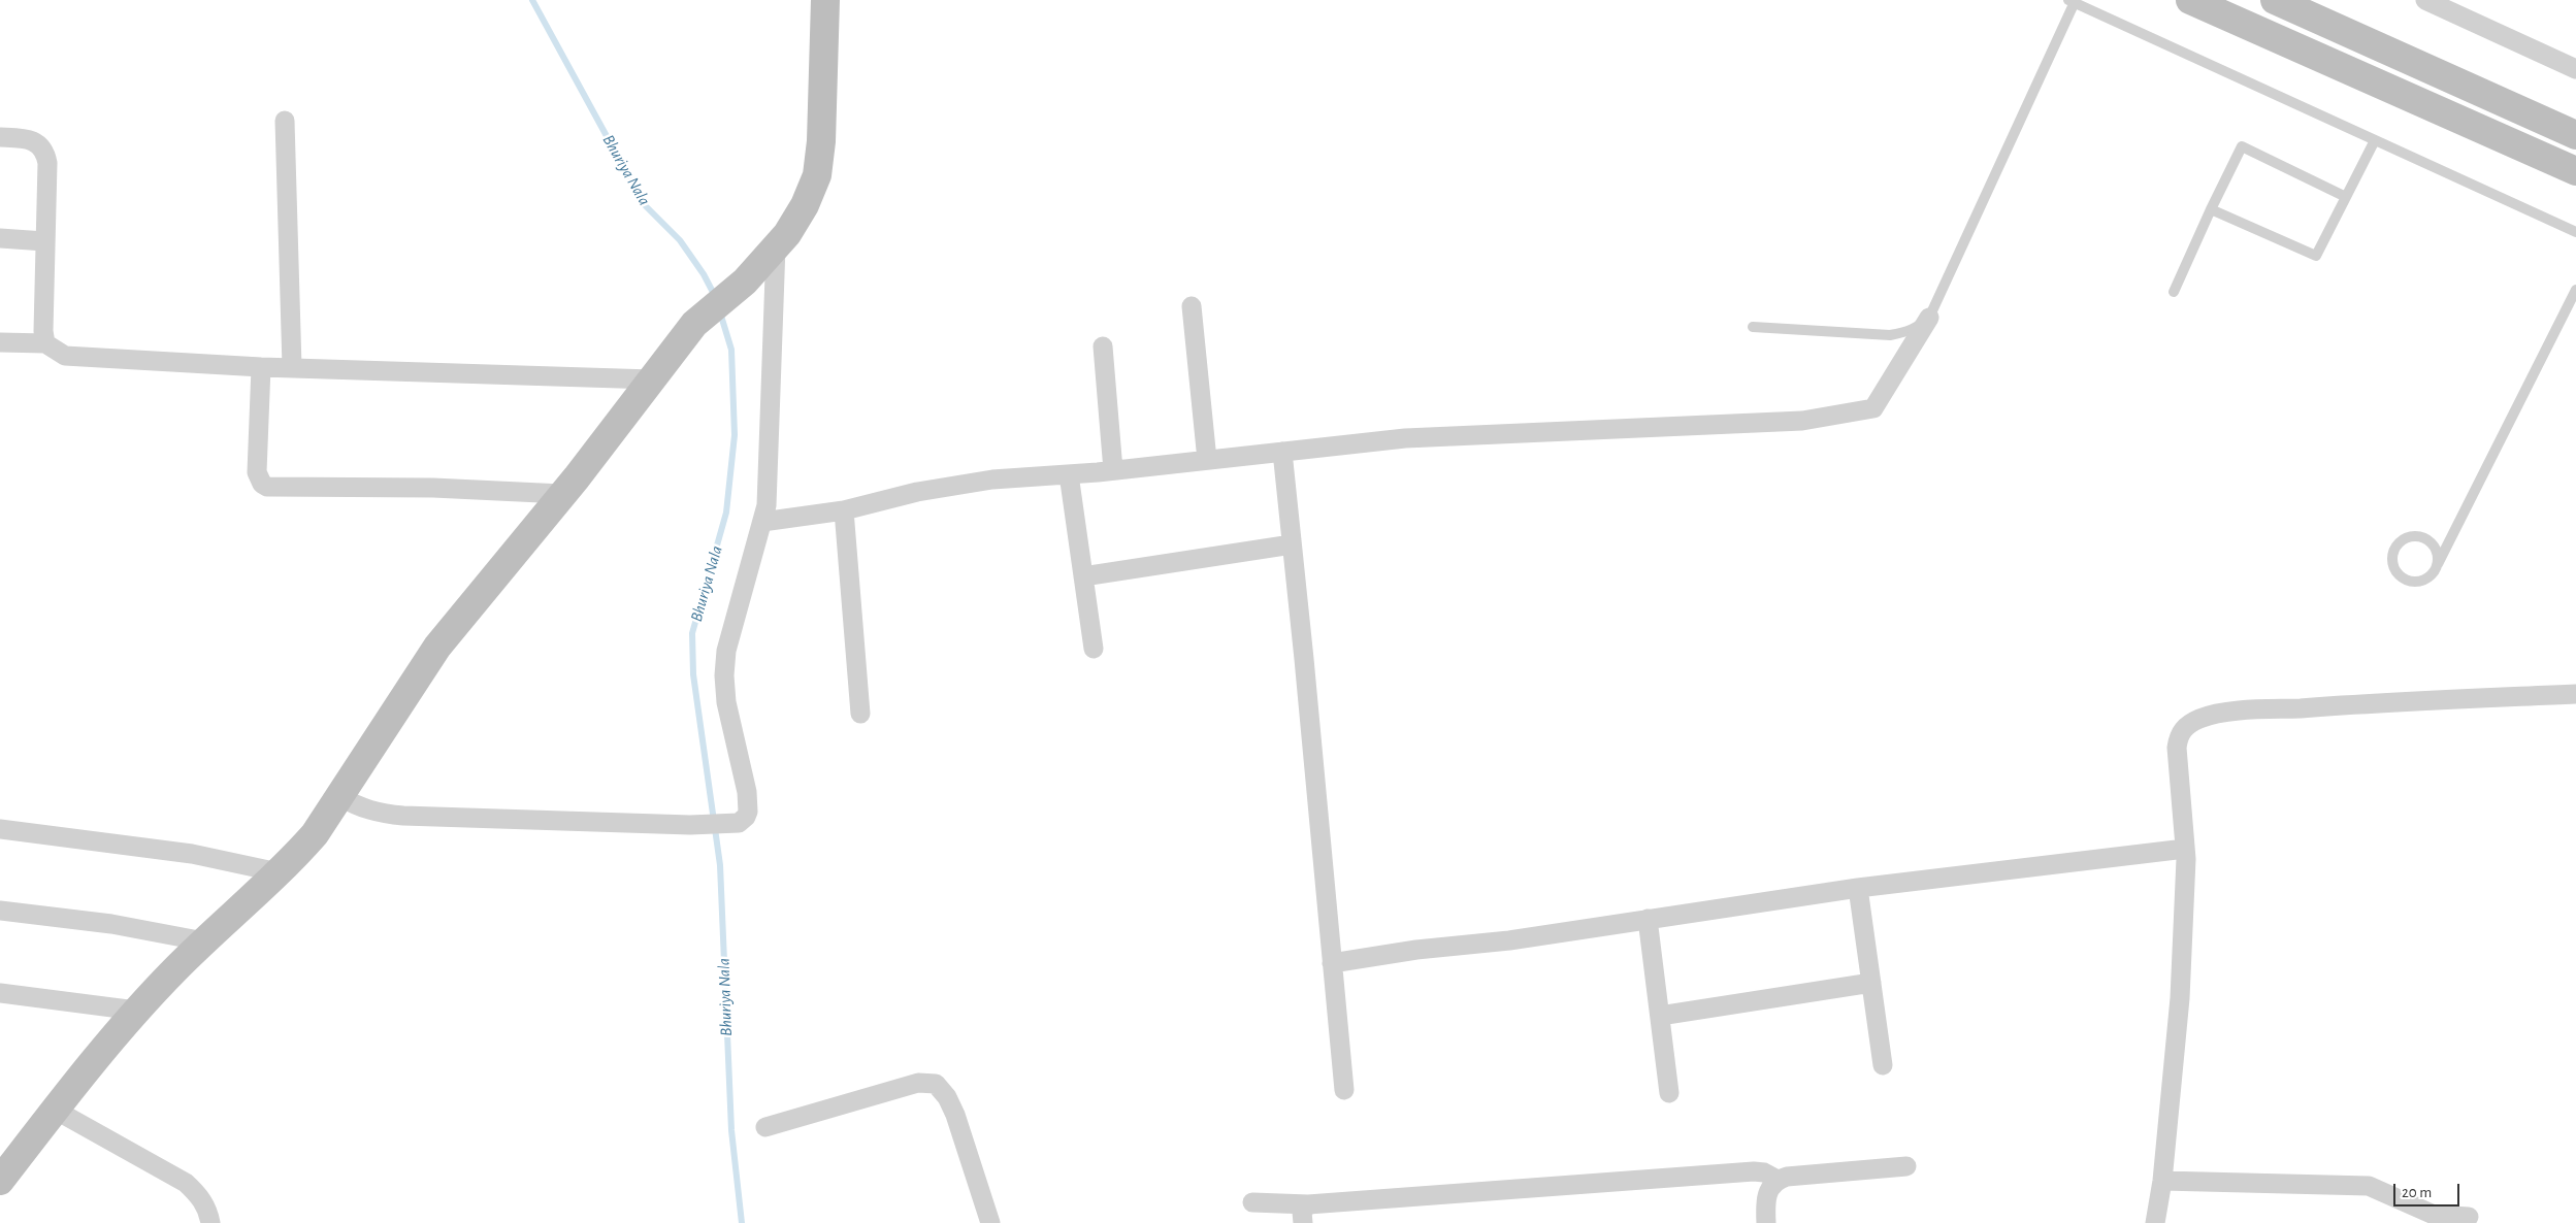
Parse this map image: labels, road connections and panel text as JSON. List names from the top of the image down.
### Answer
{
  "water": ["Bhuriya Nala"],
  "scale_bar": "20 m"
}
